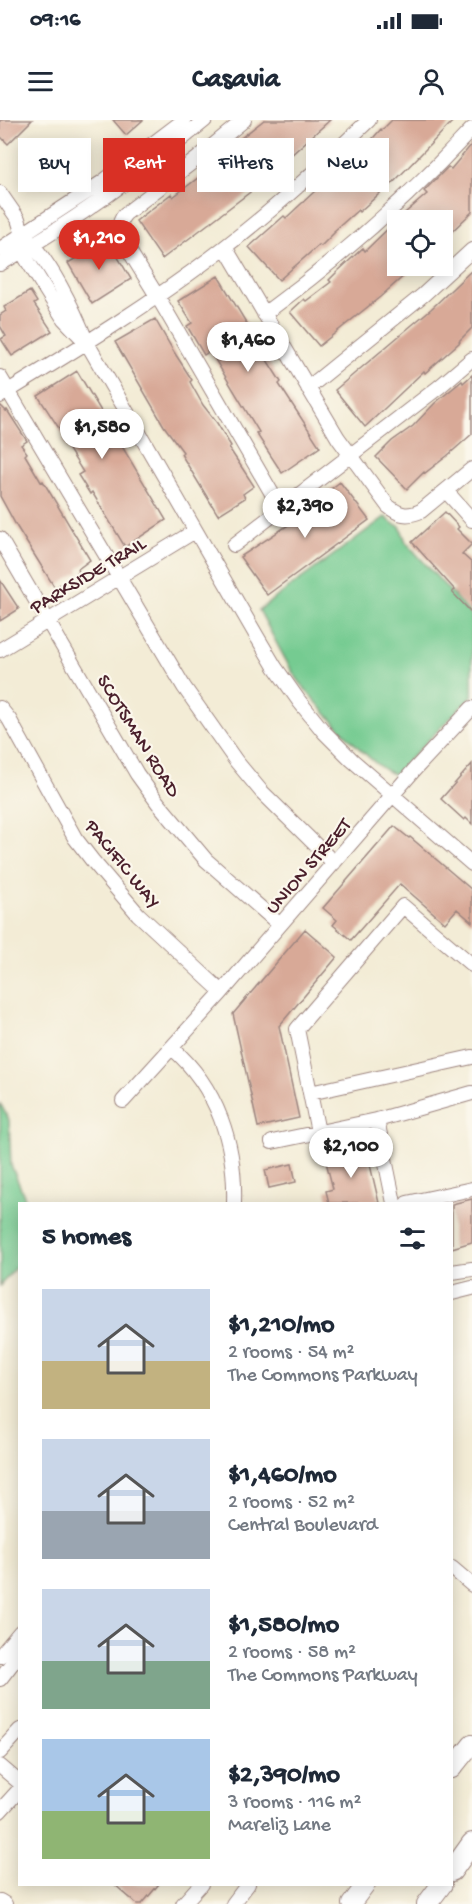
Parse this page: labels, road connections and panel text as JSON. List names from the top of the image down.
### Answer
{
  "streets": {
    "street": [
      "PARKSIDE TRAIL",
      "SCOTSMAN ROAD",
      "PACIFIC WAY",
      "UNION STREET"
    ]
  },
  "crossings": [
    ["PARKSIDE TRAIL", "SCOTSMAN ROAD"],
    ["SCOTSMAN ROAD", "UNION STREET"],
    ["PACIFIC WAY", "UNION STREET"]
  ],
  "page": {
    "status": "09:16",
    "header": "Casavia",
    "chip": [
      "Buy",
      "Rent",
      "Filters",
      "New"
    ],
    "price": [
      "$1,210",
      "$1,460",
      "$1,580",
      "$2,390",
      "$2,100"
    ],
    "heading": "5 homes",
    "list": [
      {
        "name": "$1,210/mo",
        "note": "2 rooms · 54 m² · The Commons Parkway"
      },
      {
        "name": "$1,460/mo",
        "note": "2 rooms · 52 m² · Central Boulevard"
      },
      {
        "name": "$1,580/mo",
        "note": "2 rooms · 58 m² · The Commons Parkway"
      },
      {
        "name": "$2,390/mo",
        "note": "3 rooms · 116 m² · Mareliz Lane"
      }
    ]
  }
}
